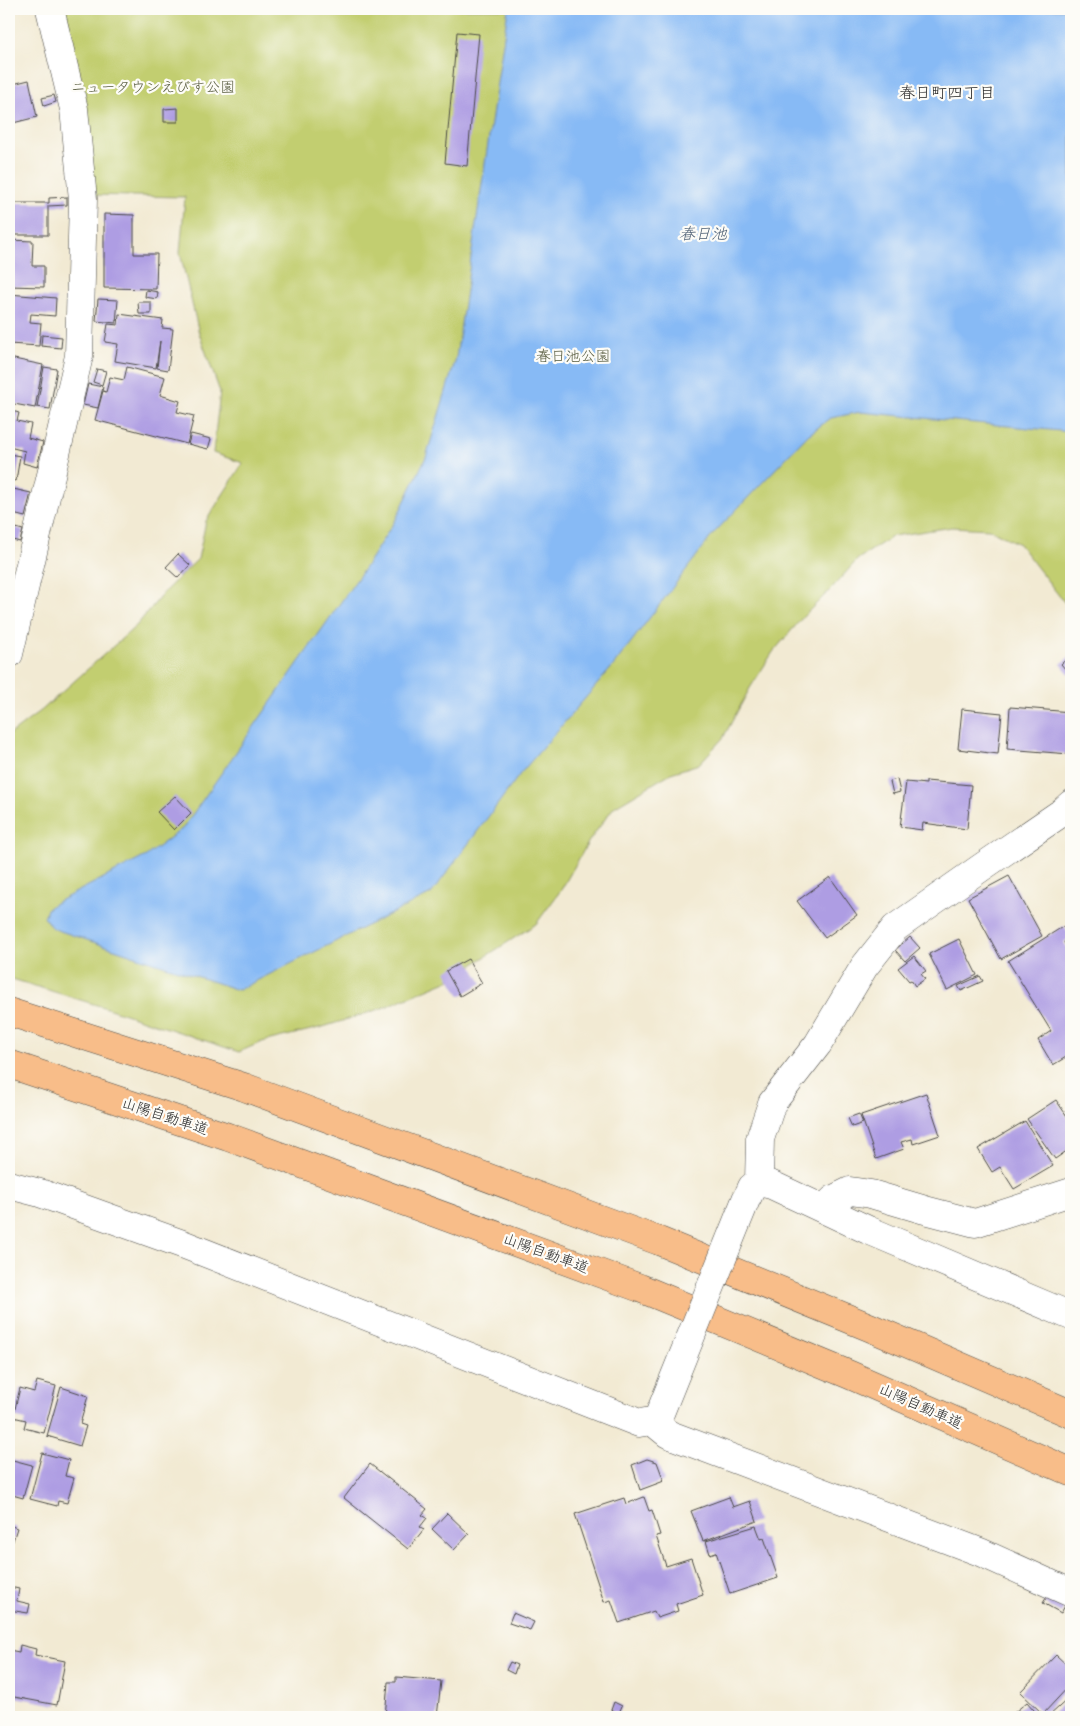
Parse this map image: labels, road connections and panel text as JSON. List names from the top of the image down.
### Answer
{
  "streets": {
    "highway": ["山陽自動車道"]
  },
  "districts": ["春日町四丁目"],
  "water": ["春日池"],
  "parks": ["ニュータウンえびす公園", "春日池公園"]
}
